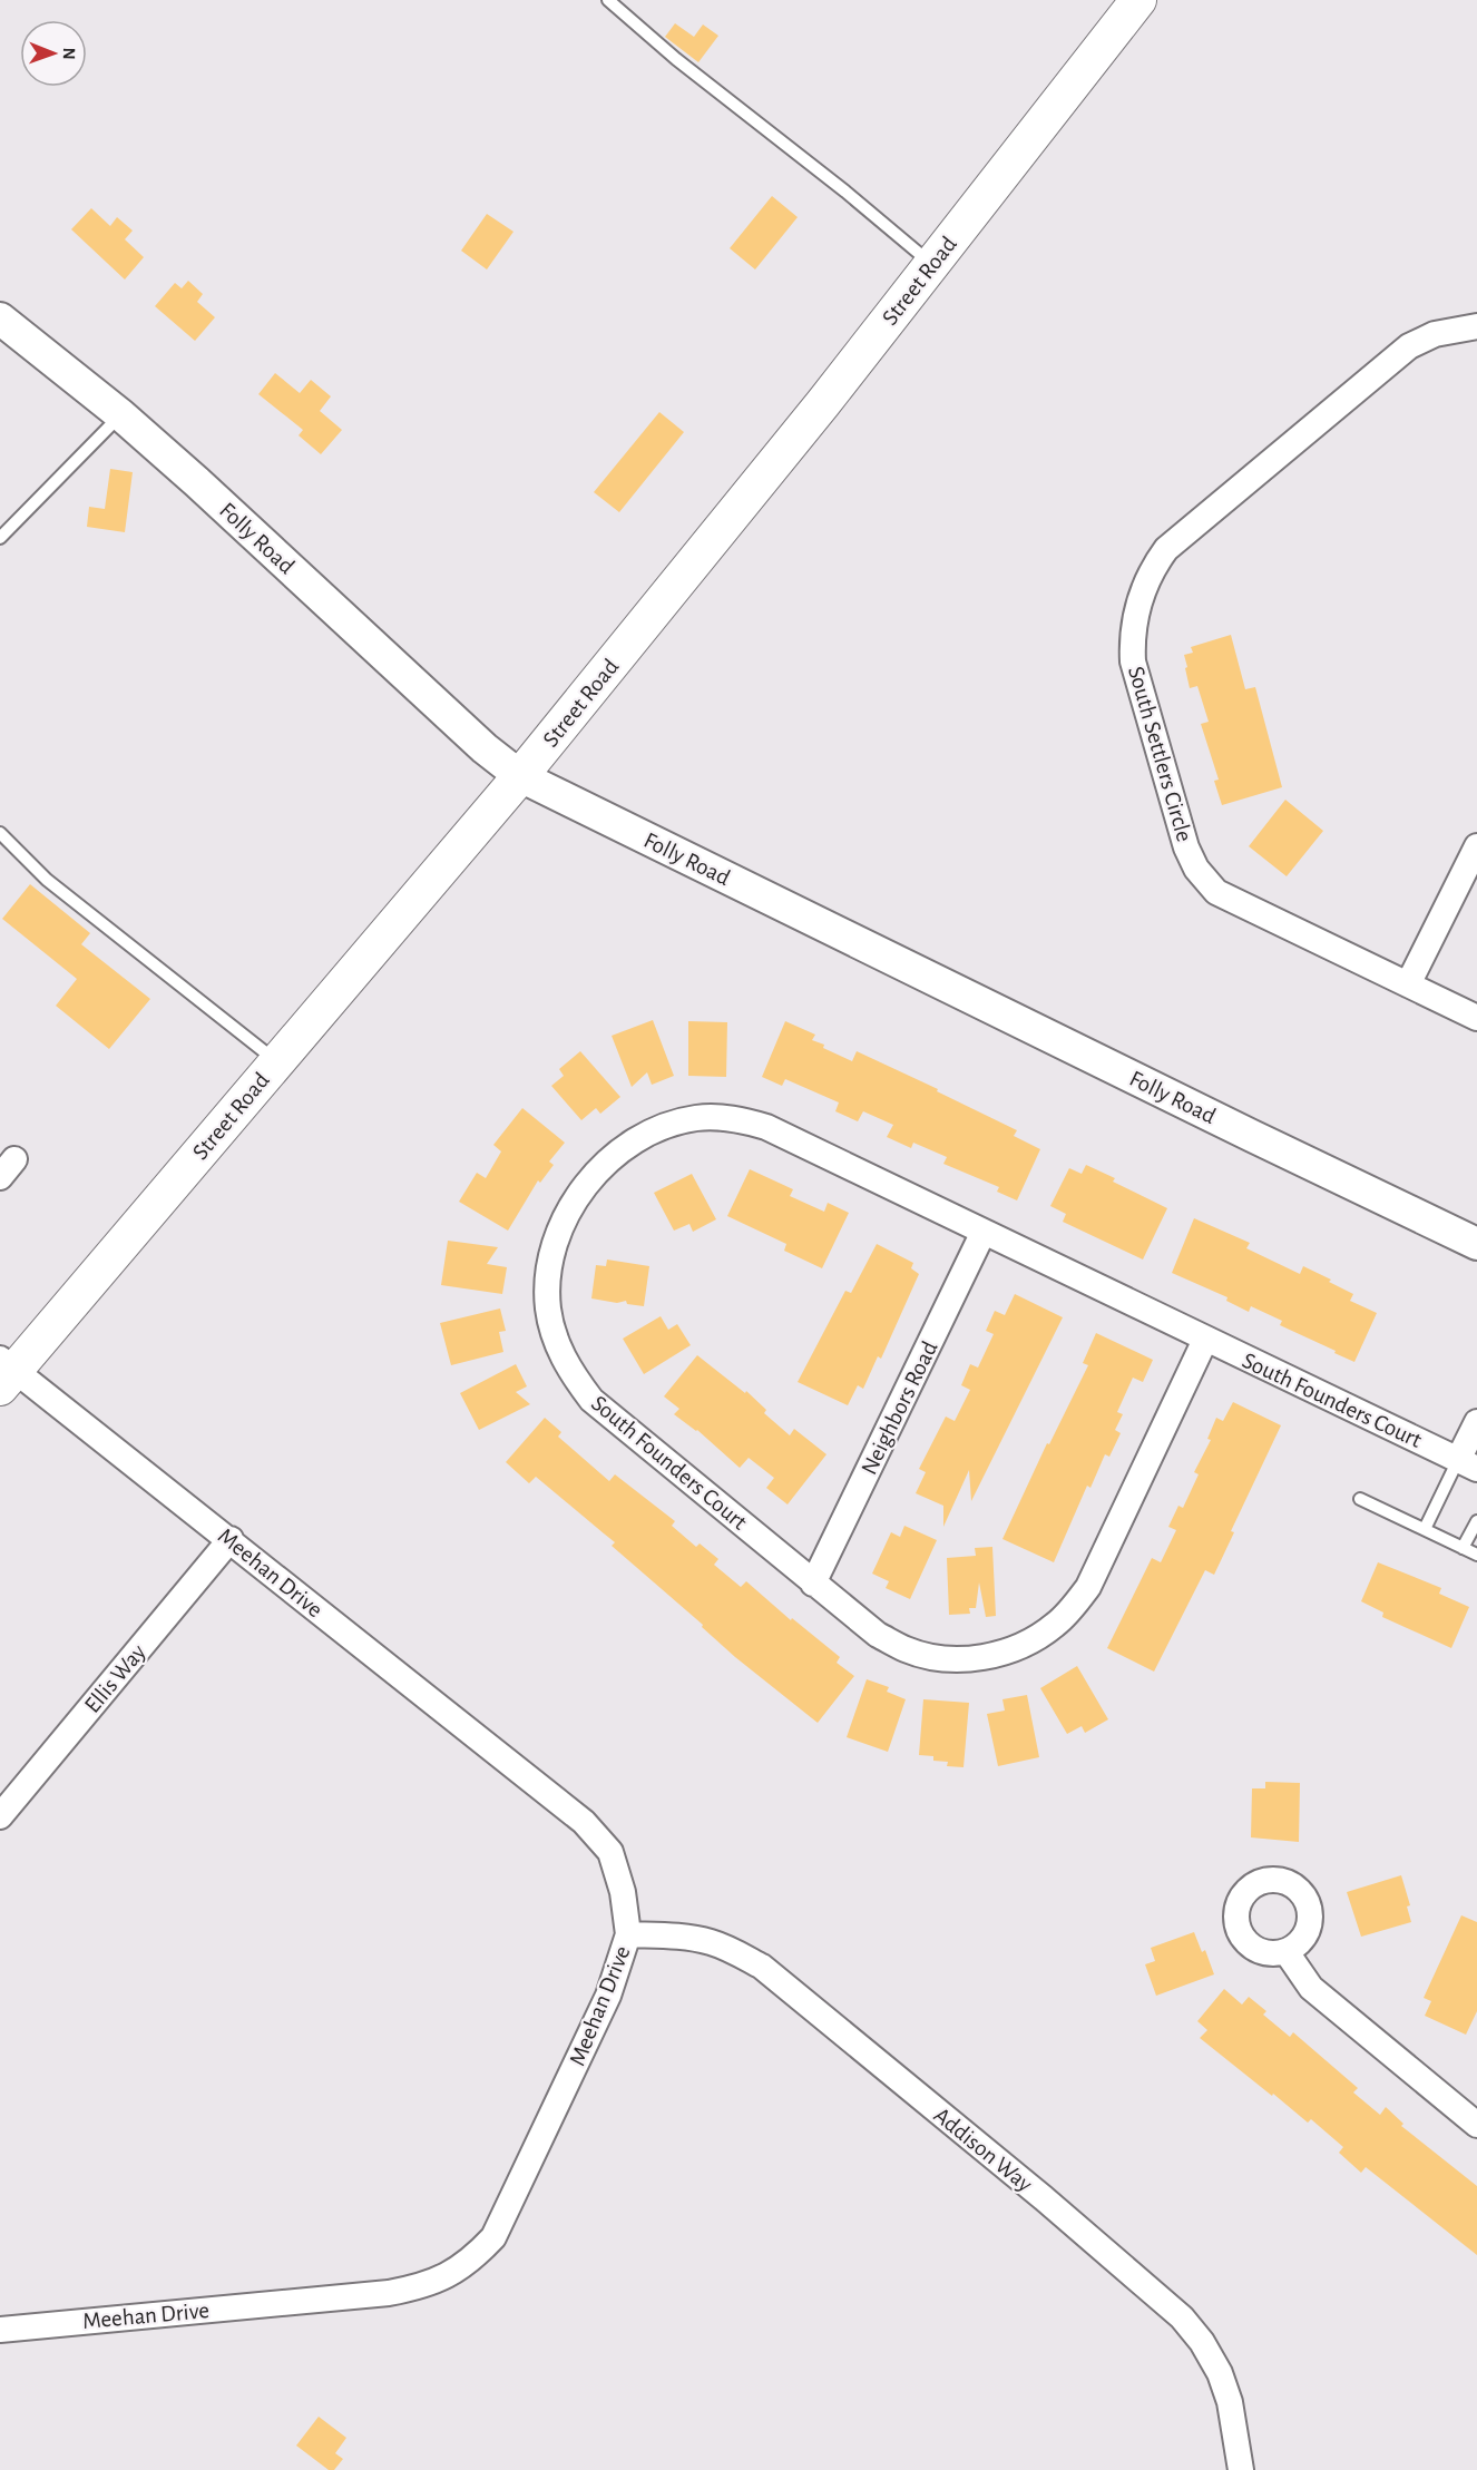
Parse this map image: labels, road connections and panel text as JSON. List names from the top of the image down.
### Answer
{
  "streets": {
    "main road": ["Street Road"],
    "street": [
      "Folly Road",
      "South Settlers Circle",
      "South Founders Court",
      "Neighbors Road",
      "Meehan Drive",
      "Ellis Way",
      "Addison Way"
    ]
  },
  "crossings": [
    ["Street Road", "Folly Road"],
    ["Street Road", "Meehan Drive"],
    ["South Founders Court", "Neighbors Road"],
    ["Meehan Drive", "Ellis Way"],
    ["Meehan Drive", "Addison Way"]
  ],
  "north": "right"
}
